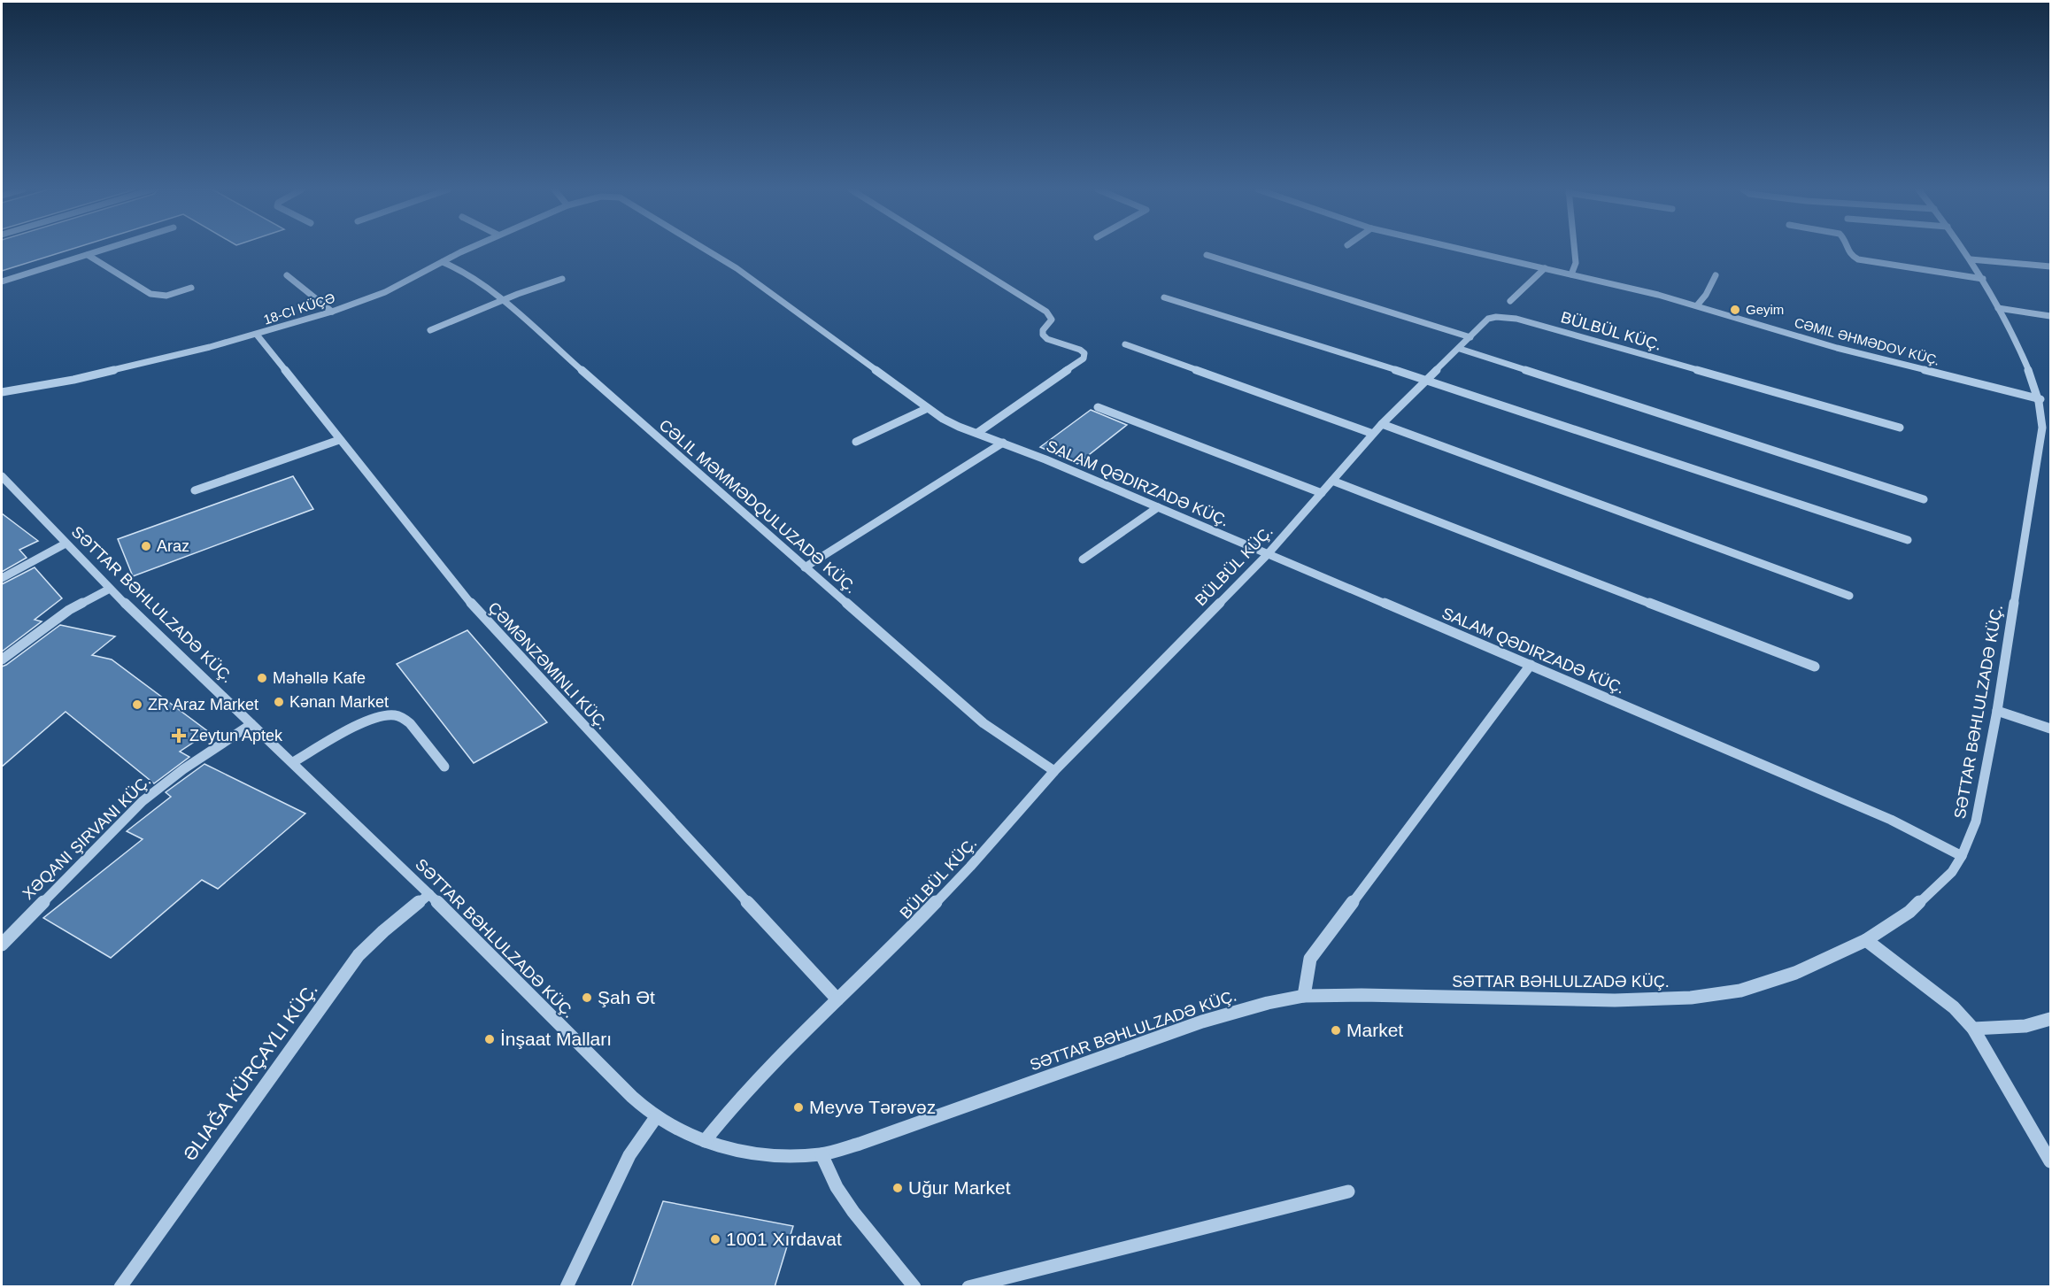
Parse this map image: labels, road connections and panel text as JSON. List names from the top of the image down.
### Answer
{
  "streets": {
    "street": [
      "18-CI KÜÇƏ",
      "BÜLBÜL KÜÇ.",
      "CƏMIL ƏHMƏDOV KÜÇ.",
      "SALAM QƏDIRZADƏ KÜÇ.",
      "CƏLIL MƏMMƏDQULUZADƏ KÜÇ.",
      "SƏTTAR BƏHLULZADƏ KÜÇ.",
      "ÇƏMƏNZƏMINLI KÜÇ.",
      "XƏQANI ŞIRVANI KÜÇ."
    ]
  },
  "crossings": [
    ["18-CI KÜÇƏ", "CƏLIL MƏMMƏDQULUZADƏ KÜÇ."],
    ["18-CI KÜÇƏ", "ÇƏMƏNZƏMINLI KÜÇ."],
    ["BÜLBÜL KÜÇ.", "SALAM QƏDIRZADƏ KÜÇ."],
    ["BÜLBÜL KÜÇ.", "CƏLIL MƏMMƏDQULUZADƏ KÜÇ."],
    ["BÜLBÜL KÜÇ.", "SƏTTAR BƏHLULZADƏ KÜÇ."],
    ["BÜLBÜL KÜÇ.", "ÇƏMƏNZƏMINLI KÜÇ."],
    ["CƏMIL ƏHMƏDOV KÜÇ.", "SƏTTAR BƏHLULZADƏ KÜÇ."],
    ["SALAM QƏDIRZADƏ KÜÇ.", "SƏTTAR BƏHLULZADƏ KÜÇ."],
    ["SƏTTAR BƏHLULZADƏ KÜÇ.", "XƏQANI ŞIRVANI KÜÇ."]
  ],
  "places": {
    "other": [
      "Geyim",
      "Araz",
      "Məhəllə Kafe",
      "Kənan Market",
      "ZR Araz Market",
      "Şah Ət",
      "Market",
      "İnşaat Malları",
      "Meyvə Tərəvəz",
      "Uğur Market",
      "1001 Xırdavat"
    ],
    "health": ["Zeytun Aptek"]
  }
}
